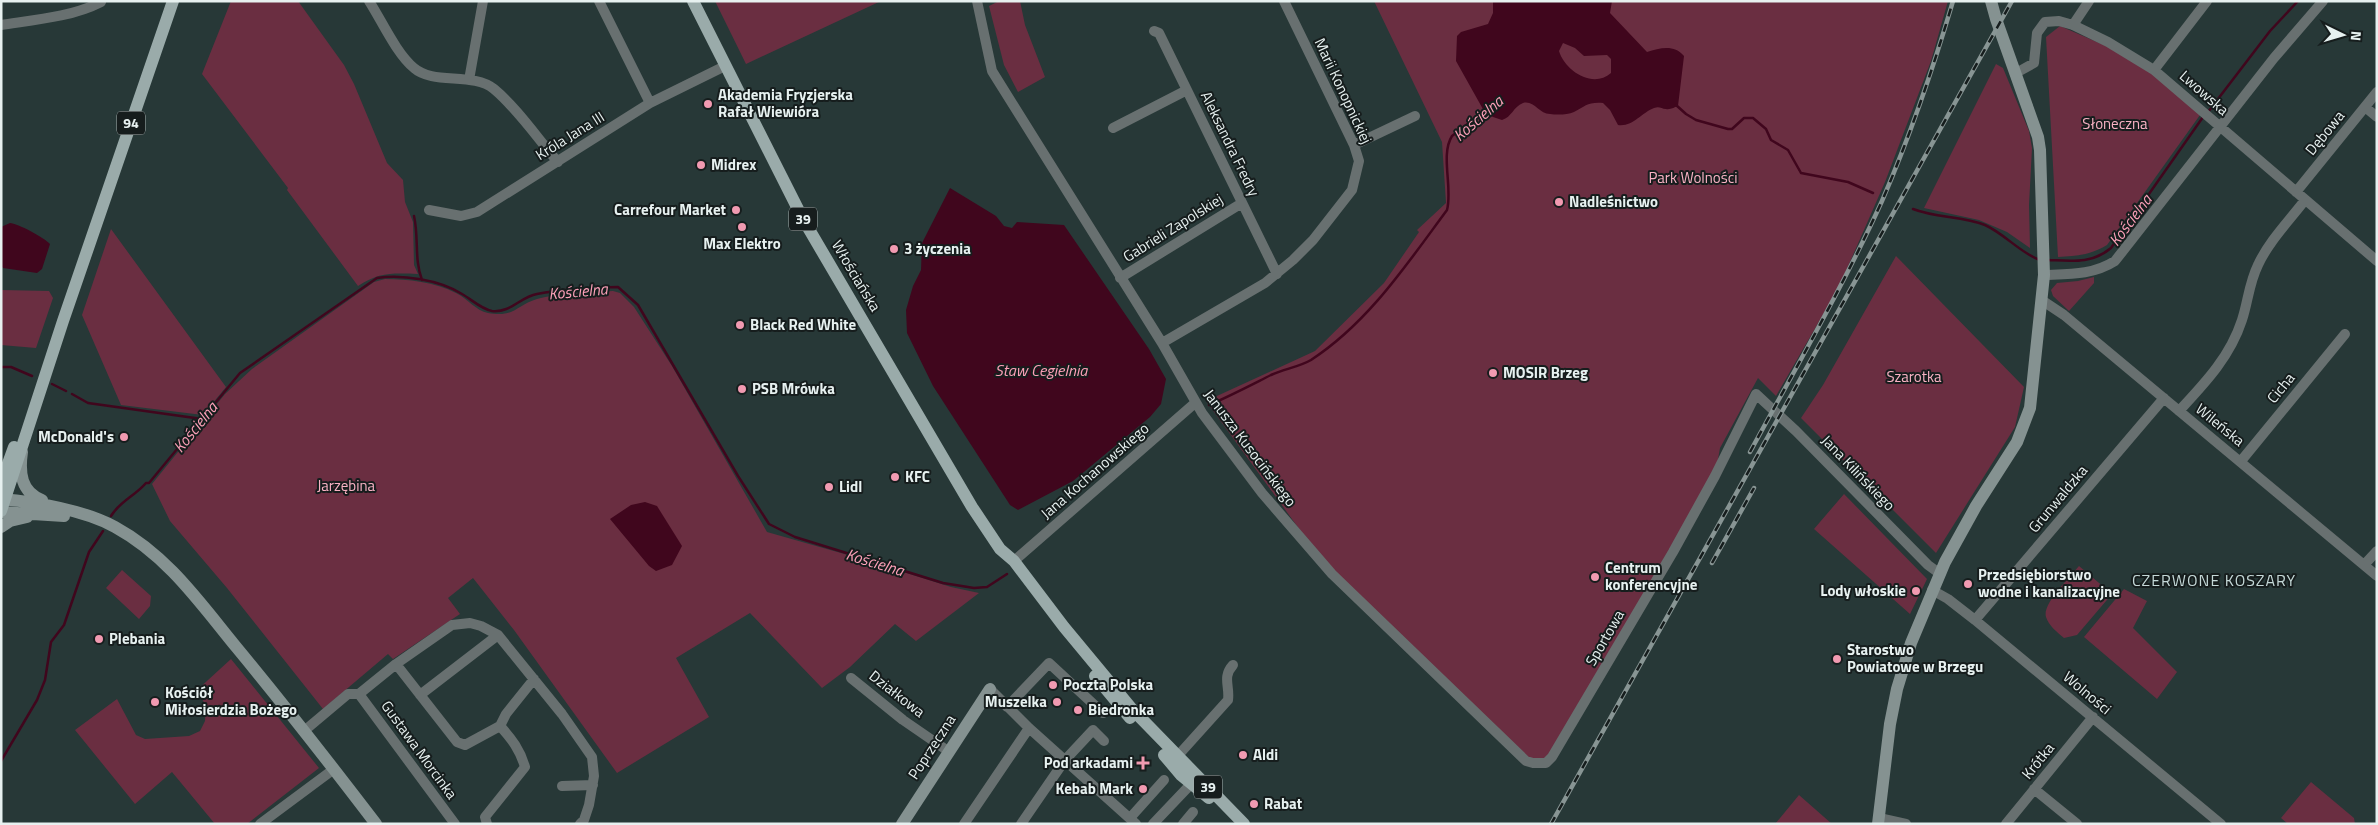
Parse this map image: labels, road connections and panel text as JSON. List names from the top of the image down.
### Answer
{
  "streets": {
    "main road": ["94", "39", "Włościańska"],
    "street": [
      "Marii Konopnickiej",
      "Lwowska",
      "Dębowa",
      "Króla Jana III",
      "Aleksandra Fredry",
      "Gabrieli Zapolskiej",
      "Cicha",
      "Wileńska",
      "Janusza Kusocińskiego",
      "Jana Kochanowskiego",
      "Jana Kilińskiego",
      "Grunwaldzka",
      "Sportowa",
      "Wolności",
      "Działkowa",
      "Poprzeczna",
      "Gustawa Morcinka",
      "Krótka"
    ]
  },
  "crossings": [
    ["Marii Konopnickiej", "Aleksandra Fredry"],
    ["Marii Konopnickiej", "Janusza Kusocińskiego"],
    ["Lwowska", "Dębowa"],
    ["Króla Jana III", "Włościańska"],
    ["Aleksandra Fredry", "Gabrieli Zapolskiej"],
    ["39", "Włościańska"],
    ["Gabrieli Zapolskiej", "Janusza Kusocińskiego"],
    ["Włościańska", "Jana Kochanowskiego"],
    ["Cicha", "Wileńska"],
    ["Wileńska", "Grunwaldzka"],
    ["Janusza Kusocińskiego", "Jana Kochanowskiego"],
    ["Janusza Kusocińskiego", "Sportowa"],
    ["Jana Kilińskiego", "Sportowa"],
    ["Grunwaldzka", "Wolności"],
    ["Wolności", "Krótka"],
    ["Działkowa", "Poprzeczna"]
  ],
  "districts": ["CZERWONE KOSZARY"],
  "water": ["Kościelna", "Staw Cegielnia"],
  "parks": [
    "Słoneczna",
    "Park Wolności",
    "Szarotka",
    "Jarzębina"
  ],
  "places": {
    "other": [
      "Akademia Fryzjerska Rafał Wiewióra",
      "Midrex",
      "Nadleśnictwo",
      "Carrefour Market",
      "Max Elektro",
      "3 życzenia",
      "Black Red White",
      "MOSIR Brzeg",
      "PSB Mrówka",
      "McDonald's",
      "KFC",
      "Lidl",
      "Centrum konferencyjne",
      "Przedsiębiorstwo wodne i kanalizacyjne",
      "Lody włoskie",
      "Plebania",
      "Starostwo Powiatowe w Brzegu",
      "Poczta Polska",
      "Kościół Miłosierdzia Bożego",
      "Muszelka",
      "Biedronka",
      "Aldi",
      "Kebab Mark",
      "Rabat"
    ],
    "health": ["Pod arkadami"]
  },
  "north": "right"
}
